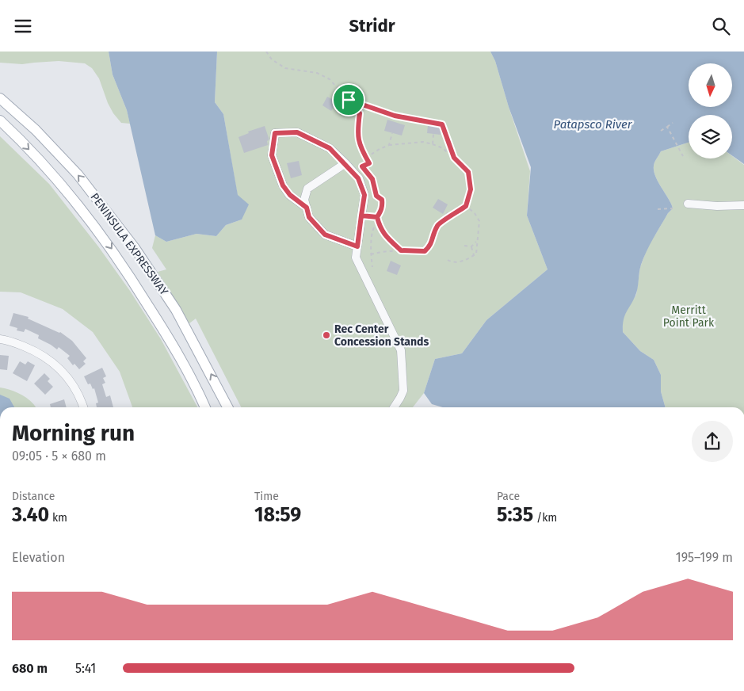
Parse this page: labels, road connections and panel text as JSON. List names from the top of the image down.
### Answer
{
  "streets": {
    "main road": ["PENINSULA EXPRESSWAY"]
  },
  "water": ["Patapsco River"],
  "parks": ["Merritt Point Park"],
  "places": ["Rec Center Concession Stands"],
  "north": "bottom",
  "page": {
    "header": "Stridr",
    "heading": ["Morning run", "09:05 · 5 × 680 m"],
    "stats": [
      ["Distance", "3.40 km"],
      ["Time", "18:59"],
      ["Pace", "5:35 /km"]
    ],
    "chart": ["Elevation", "195–199 m"],
    "list": [
      {
        "name": "680 m",
        "note": "5:41"
      }
    ]
  }
}
